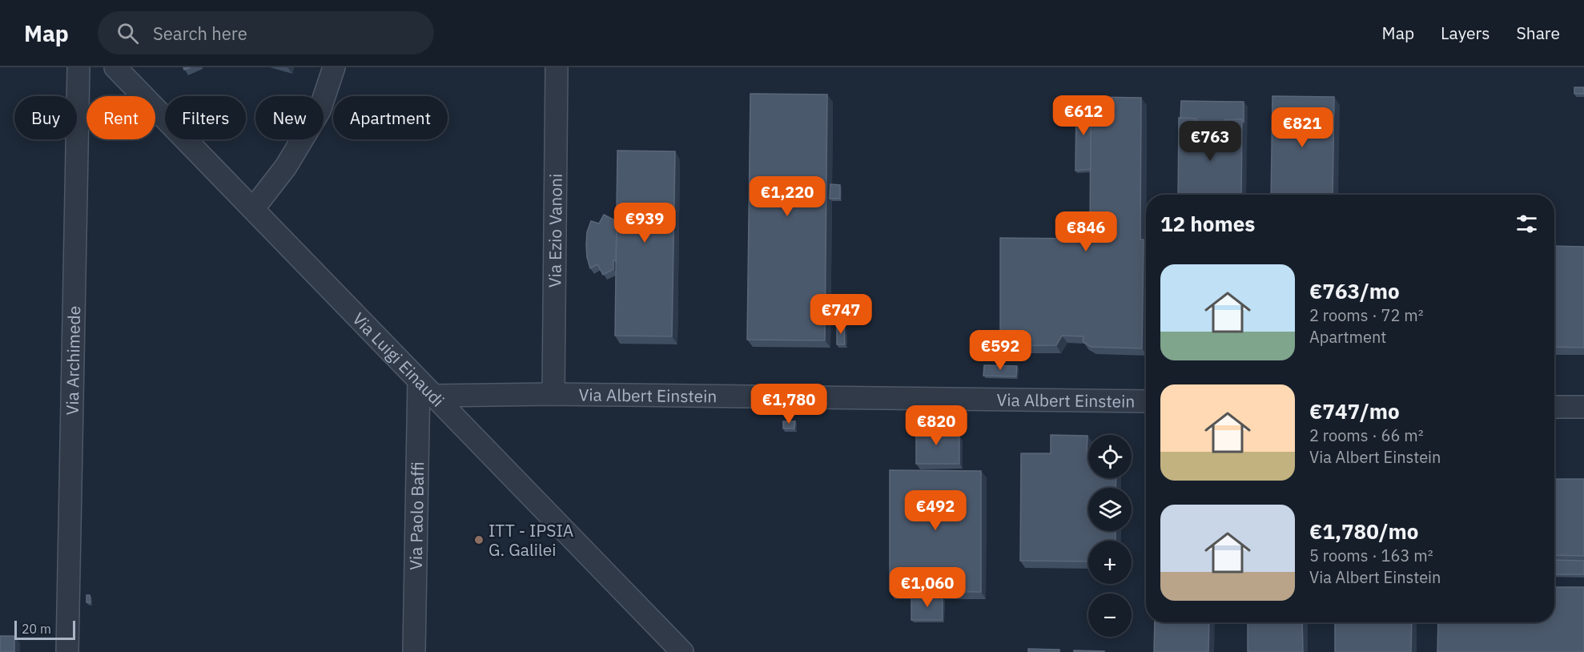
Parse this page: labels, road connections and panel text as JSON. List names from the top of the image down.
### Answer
{
  "streets": {
    "street": [
      "Via Ezio Vanoni",
      "Via Archimede",
      "Via Luigi Einaudi",
      "Via Albert Einstein",
      "Via Paolo Baffi"
    ]
  },
  "crossings": [
    ["Via Ezio Vanoni", "Via Albert Einstein"],
    ["Via Luigi Einaudi", "Via Albert Einstein"],
    ["Via Luigi Einaudi", "Via Paolo Baffi"],
    ["Via Albert Einstein", "Via Paolo Baffi"]
  ],
  "places": ["ITT - IPSIA G. Galilei"],
  "scale_bar": "20 m",
  "page": {
    "header": "Map",
    "search": "Search here",
    "nav": ["Map", "Layers", "Share"],
    "price": [
      "€612",
      "€821",
      "€763",
      "€1,220",
      "€939",
      "€846",
      "€747",
      "€592",
      "€1,780",
      "€820",
      "€492",
      "€1,060"
    ],
    "chip": [
      "Buy",
      "Rent",
      "Filters",
      "New",
      "Apartment"
    ],
    "heading": "12 homes",
    "list": [
      {
        "name": "€763/mo",
        "note": "2 rooms · 72 m² · Apartment"
      },
      {
        "name": "€747/mo",
        "note": "2 rooms · 66 m² · Via Albert Einstein"
      },
      {
        "name": "€1,780/mo",
        "note": "5 rooms · 163 m² · Via Albert Einstein"
      }
    ],
    "map_buttons": ["+", "−"],
    "scale": "20 m"
  }
}
